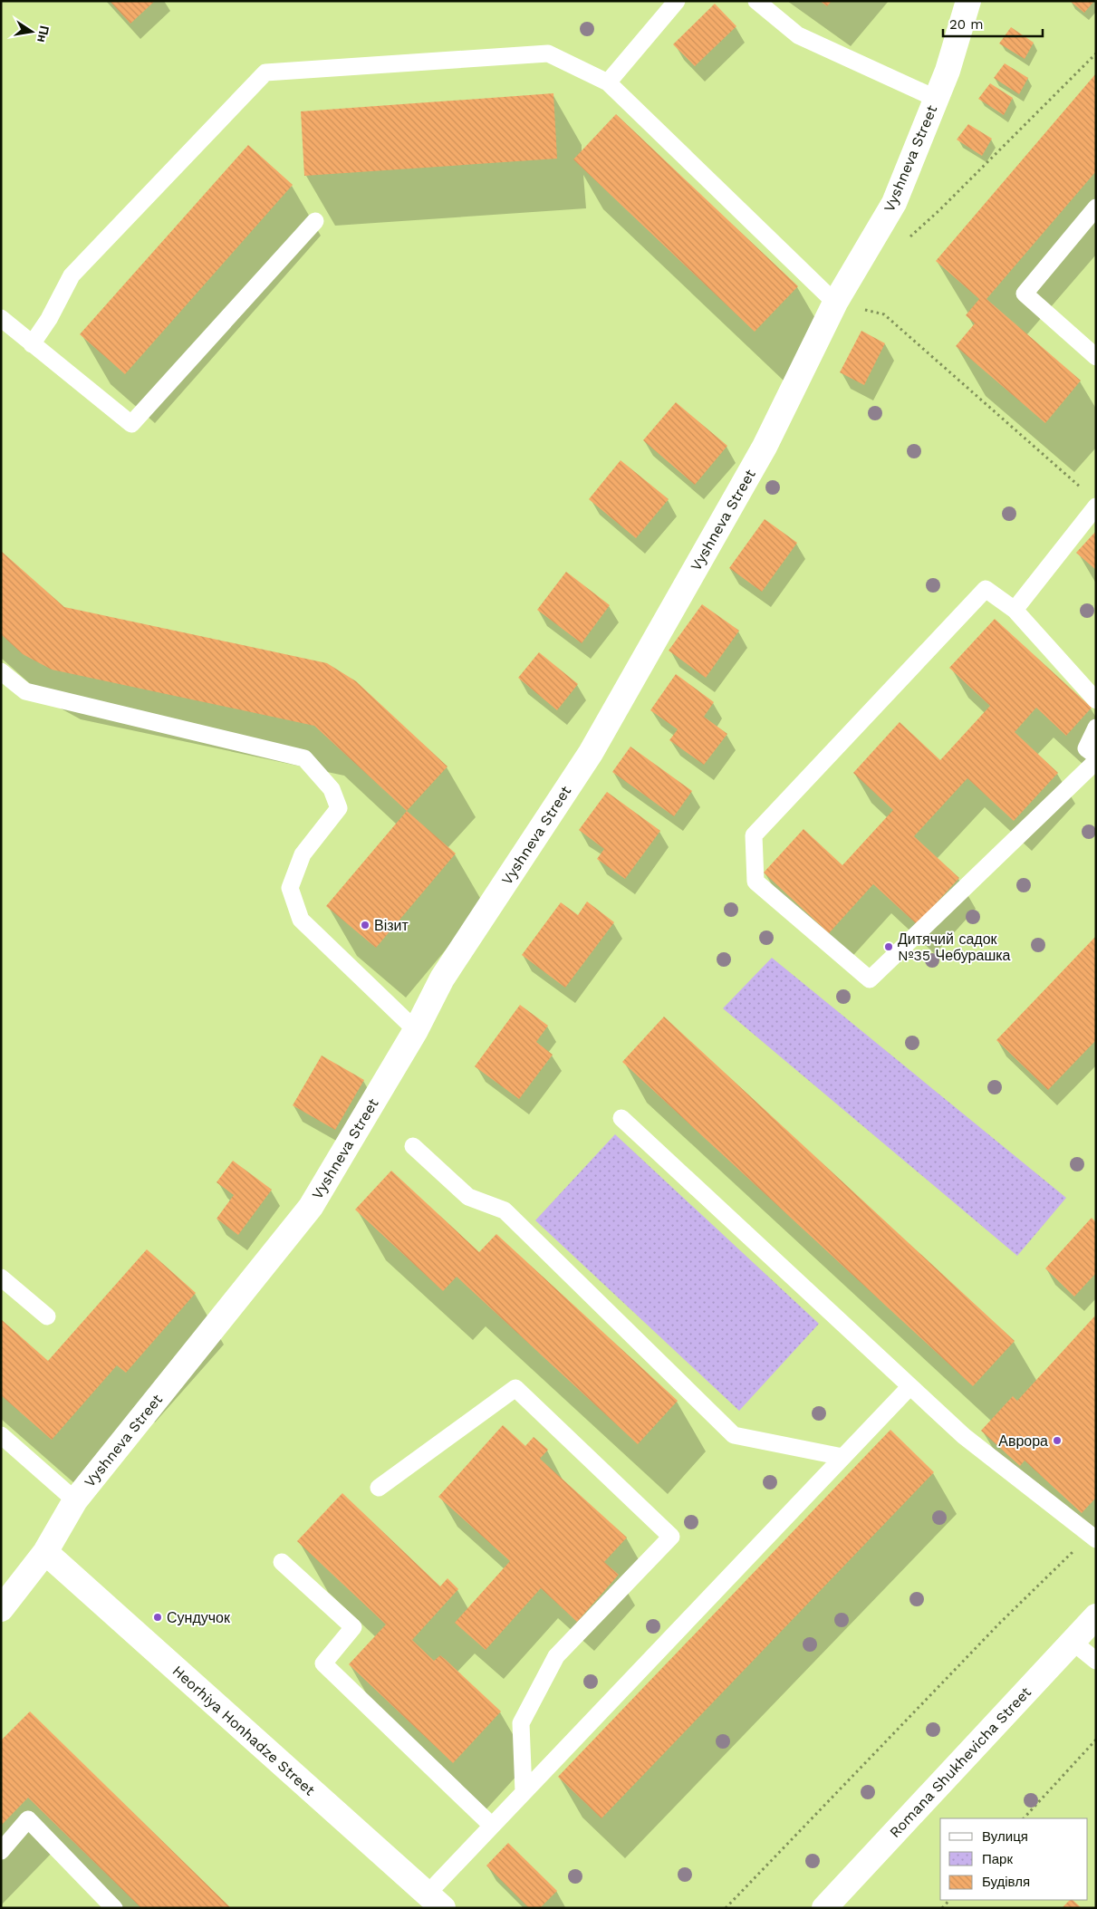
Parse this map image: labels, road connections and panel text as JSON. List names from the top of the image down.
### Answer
{
  "streets": {
    "street": ["Vyshneva Street", "Heorhiya Honhadze Street", "Romana Shukhevicha Street"]
  },
  "crossings": [
    ["Vyshneva Street", "Heorhiya Honhadze Street"]
  ],
  "places": [
    "Візит",
    "Дитячий садок №35 Чебурашка",
    "Аврора",
    "Сундучок"
  ],
  "legend": ["Вулиця", "Парк", "Будівля"],
  "scale_bar": "20 m",
  "north": "right"
}
